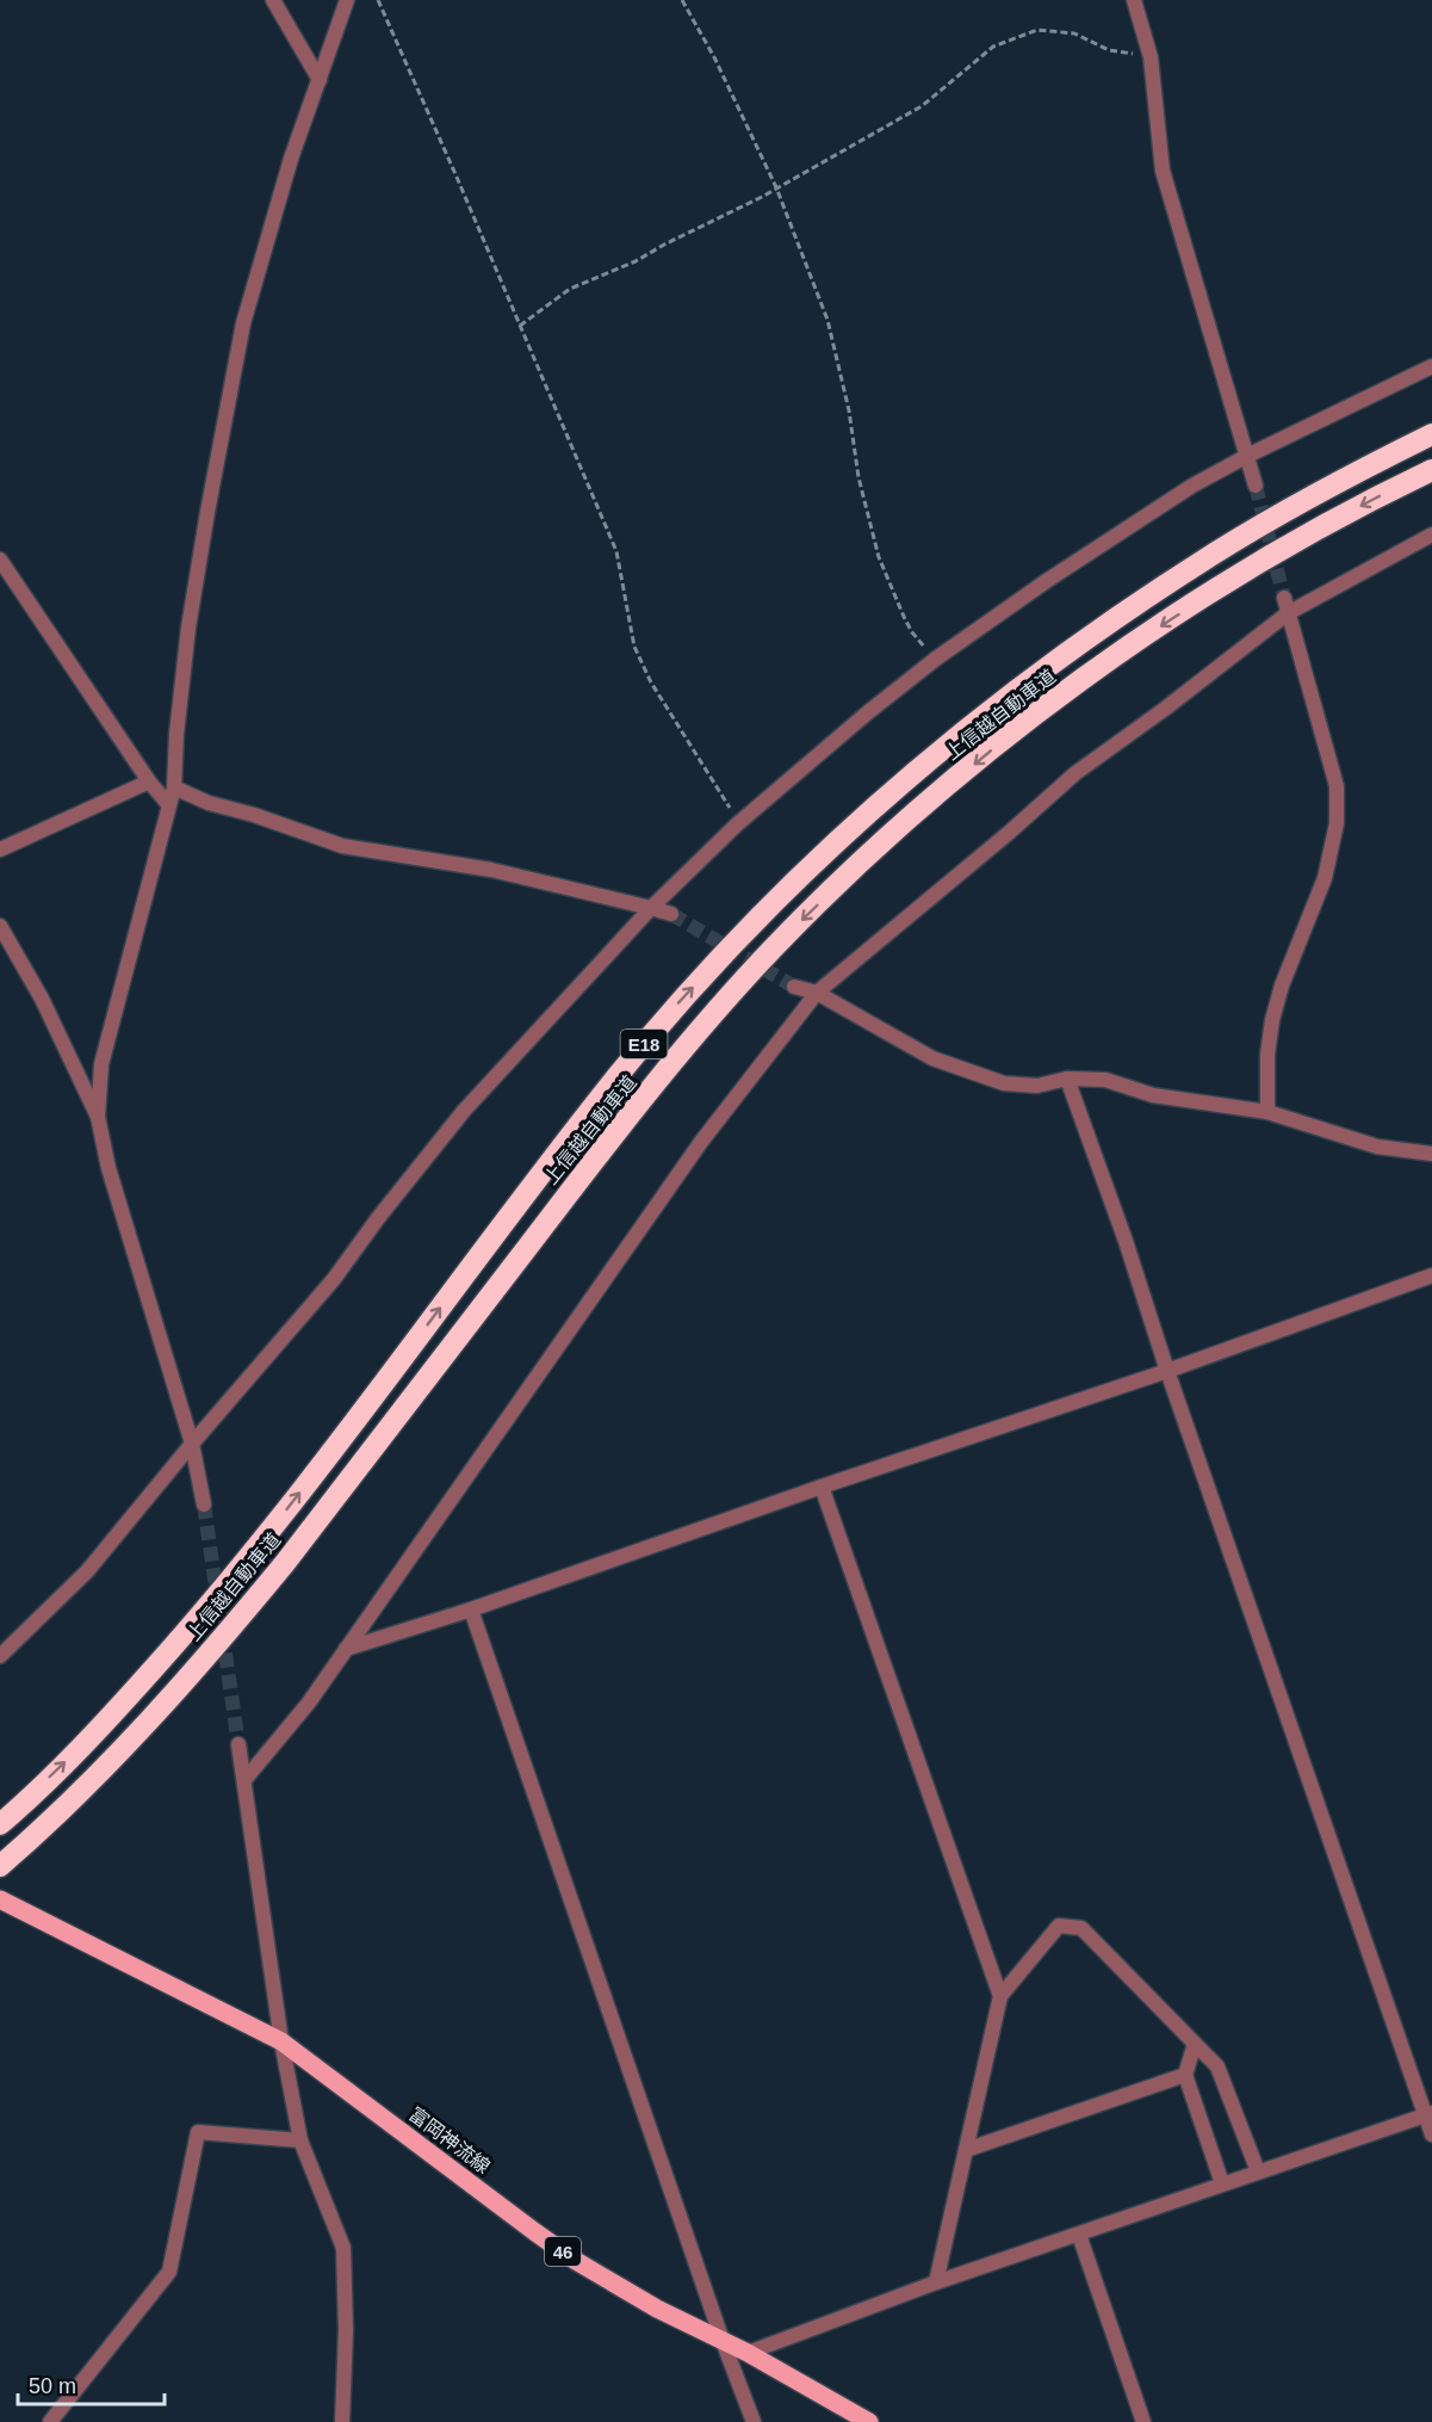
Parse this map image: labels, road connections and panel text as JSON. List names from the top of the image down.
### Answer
{
  "streets": {
    "highway": ["上信越自動車道", "E18"],
    "main road": ["富岡神流線", "46"]
  },
  "scale_bar": "50 m"
}
